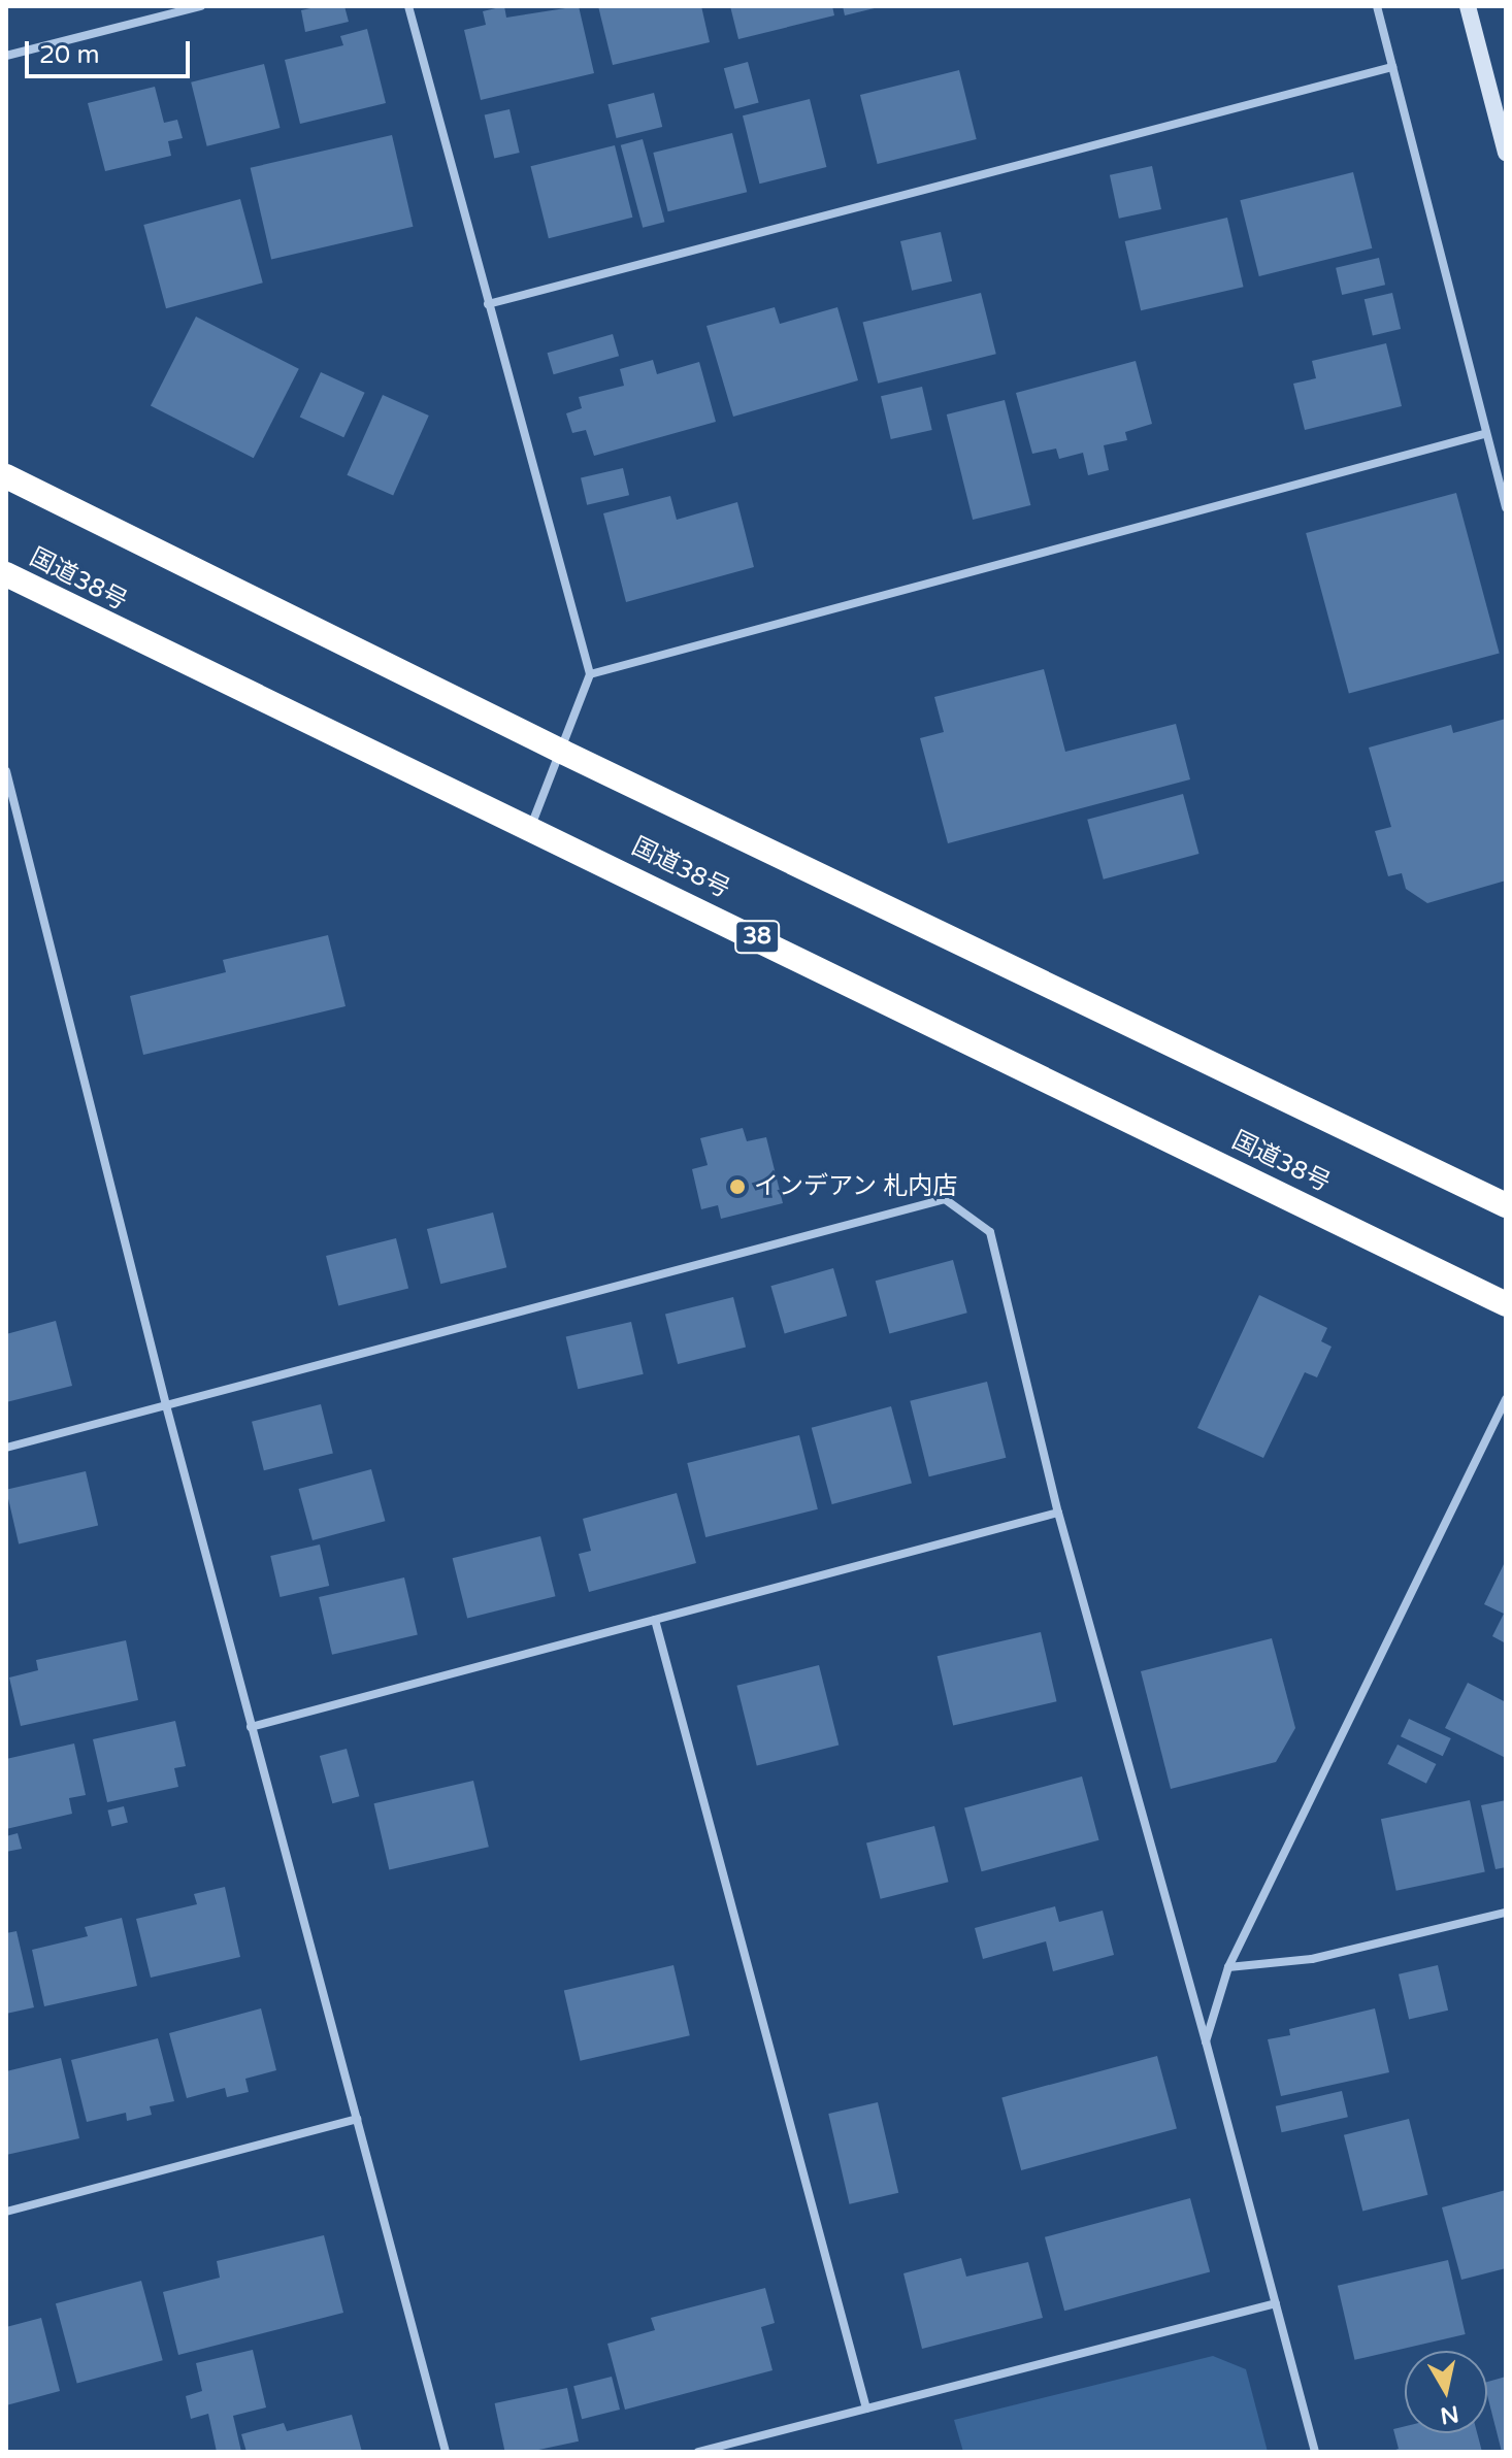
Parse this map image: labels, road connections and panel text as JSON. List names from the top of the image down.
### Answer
{
  "streets": {
    "highway": ["国道38号", "38"]
  },
  "places": ["インデアン 札内店"],
  "scale_bar": "20 m",
  "north": "bottom"
}
